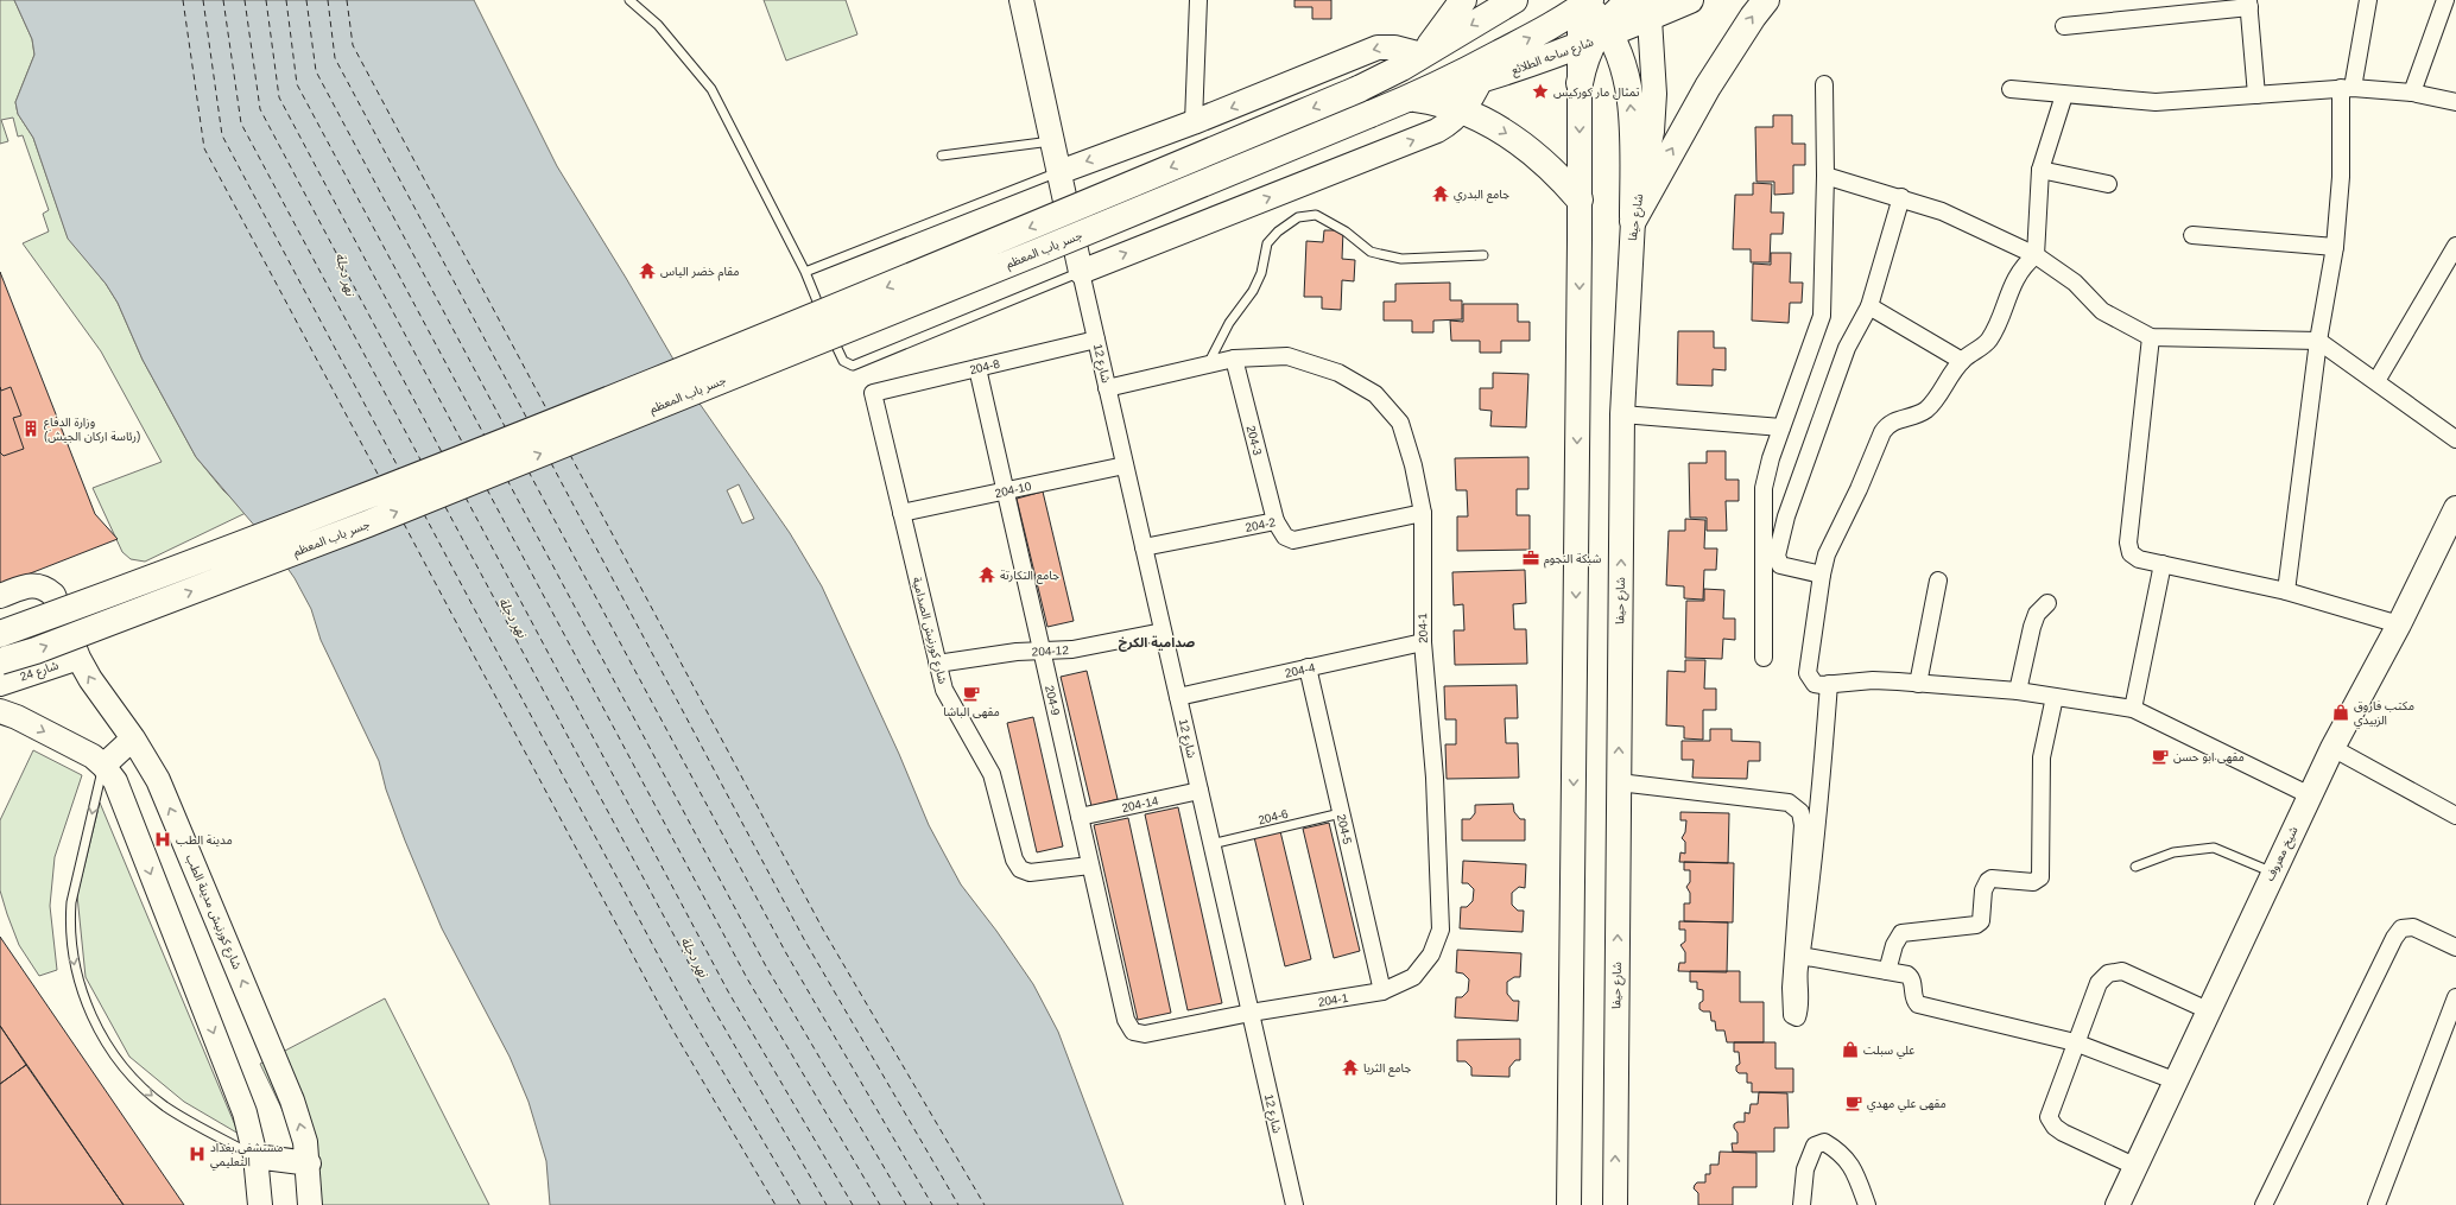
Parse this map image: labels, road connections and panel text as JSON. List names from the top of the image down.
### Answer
{
  "streets": {
    "main road": ["شارع ساحه الطلائع", "جسر باب المعظم"],
    "street": [
      "شارع حيفا",
      "شارع 12",
      "204-8",
      "204-3",
      "204-10",
      "204-2",
      "204-1",
      "شارع كورنيش الصدامية",
      "204-12",
      "204-4",
      "شارع 24",
      "204-9",
      "204-14",
      "204-5",
      "شیخ معروف",
      "شارع كورنيش مدينة الطب"
    ],
    "lane": ["204-6"]
  },
  "crossings": [
    ["شارع ساحه الطلائع", "شارع حيفا"],
    ["شارع ساحه الطلائع", "جسر باب المعظم"],
    ["شارع 12", "204-8"],
    ["شارع 12", "204-10"],
    ["شارع 12", "204-2"],
    ["شارع 12", "204-1"],
    ["شارع 12", "204-12"],
    ["شارع 12", "204-4"],
    ["شارع 12", "204-14"],
    ["شارع 12", "204-6"],
    ["204-8", "شارع كورنيش الصدامية"],
    ["204-8", "204-9"],
    ["204-3", "204-2"],
    ["204-3", "204-1"],
    ["204-10", "شارع كورنيش الصدامية"],
    ["204-10", "204-9"],
    ["204-2", "204-1"],
    ["204-1", "204-4"],
    ["204-1", "204-9"],
    ["204-1", "204-5"],
    ["شارع كورنيش الصدامية", "204-12"],
    ["شارع كورنيش الصدامية", "204-9"],
    ["204-12", "204-9"],
    ["204-4", "204-5"],
    ["شارع 24", "شارع كورنيش مدينة الطب"],
    ["204-9", "204-14"],
    ["204-6", "204-5"]
  ],
  "districts": ["صدامية الكرخ"],
  "water": ["نهر دجلة"],
  "places": {
    "place": ["تمثال مار كوركيس"],
    "temple": [
      "جامع البدري",
      "مقام خضر الياس",
      "جامع التكارتة",
      "جامع الثريا"
    ],
    "building": ["وزارة الدفاع (رئاسة اركان الجيش)"],
    "office": ["شبكة النجوم"],
    "cafe": ["مقهى الباشا", "مقهى ابو حسن", "مقهى علي مهدي"],
    "shop": ["مكتب فاروق الزبيدي", "علي سبلت"],
    "hospital": ["مدينة الطب", "مستشفى بغداد التعليمي"]
  }
}
